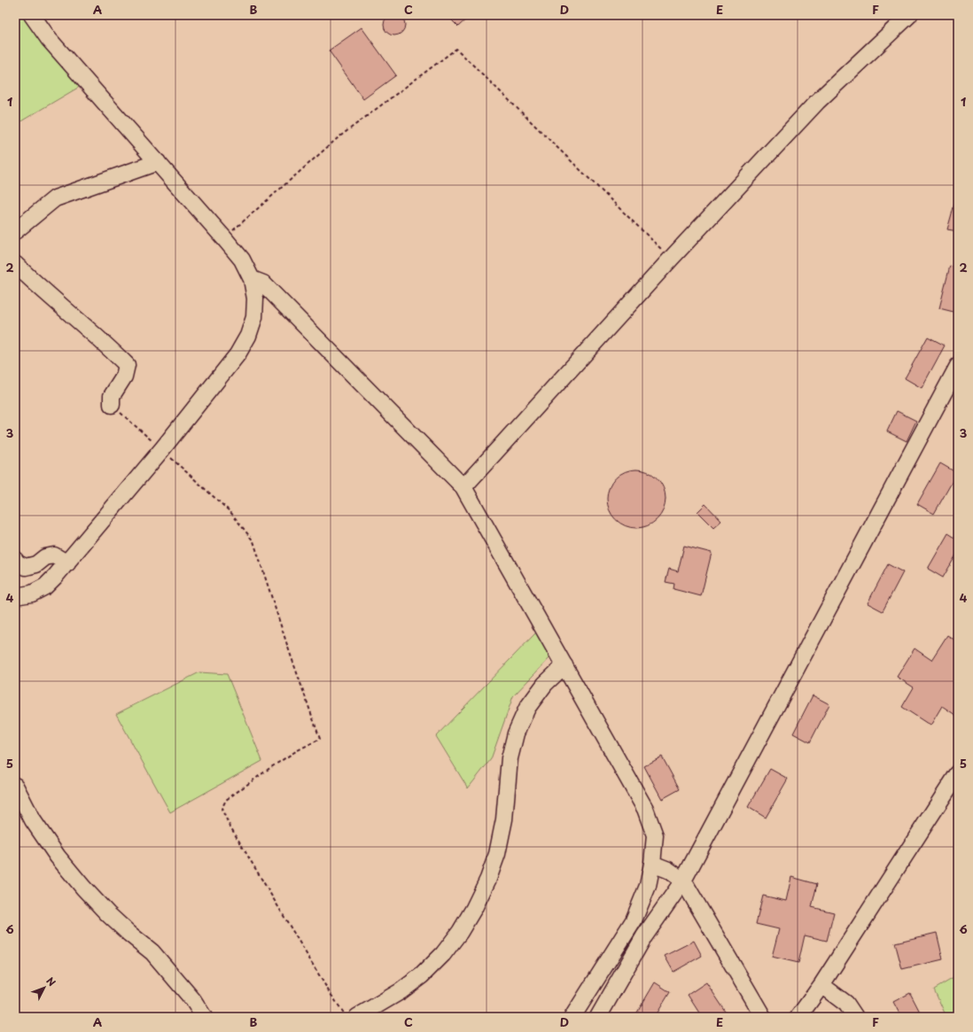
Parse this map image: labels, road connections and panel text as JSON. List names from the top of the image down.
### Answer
{
  "north": "top right",
  "grid": {
    "columns": [
      "A",
      "B",
      "C",
      "D",
      "E",
      "F"
    ],
    "rows": [
      "1",
      "2",
      "3",
      "4",
      "5",
      "6"
    ]
  }
}
